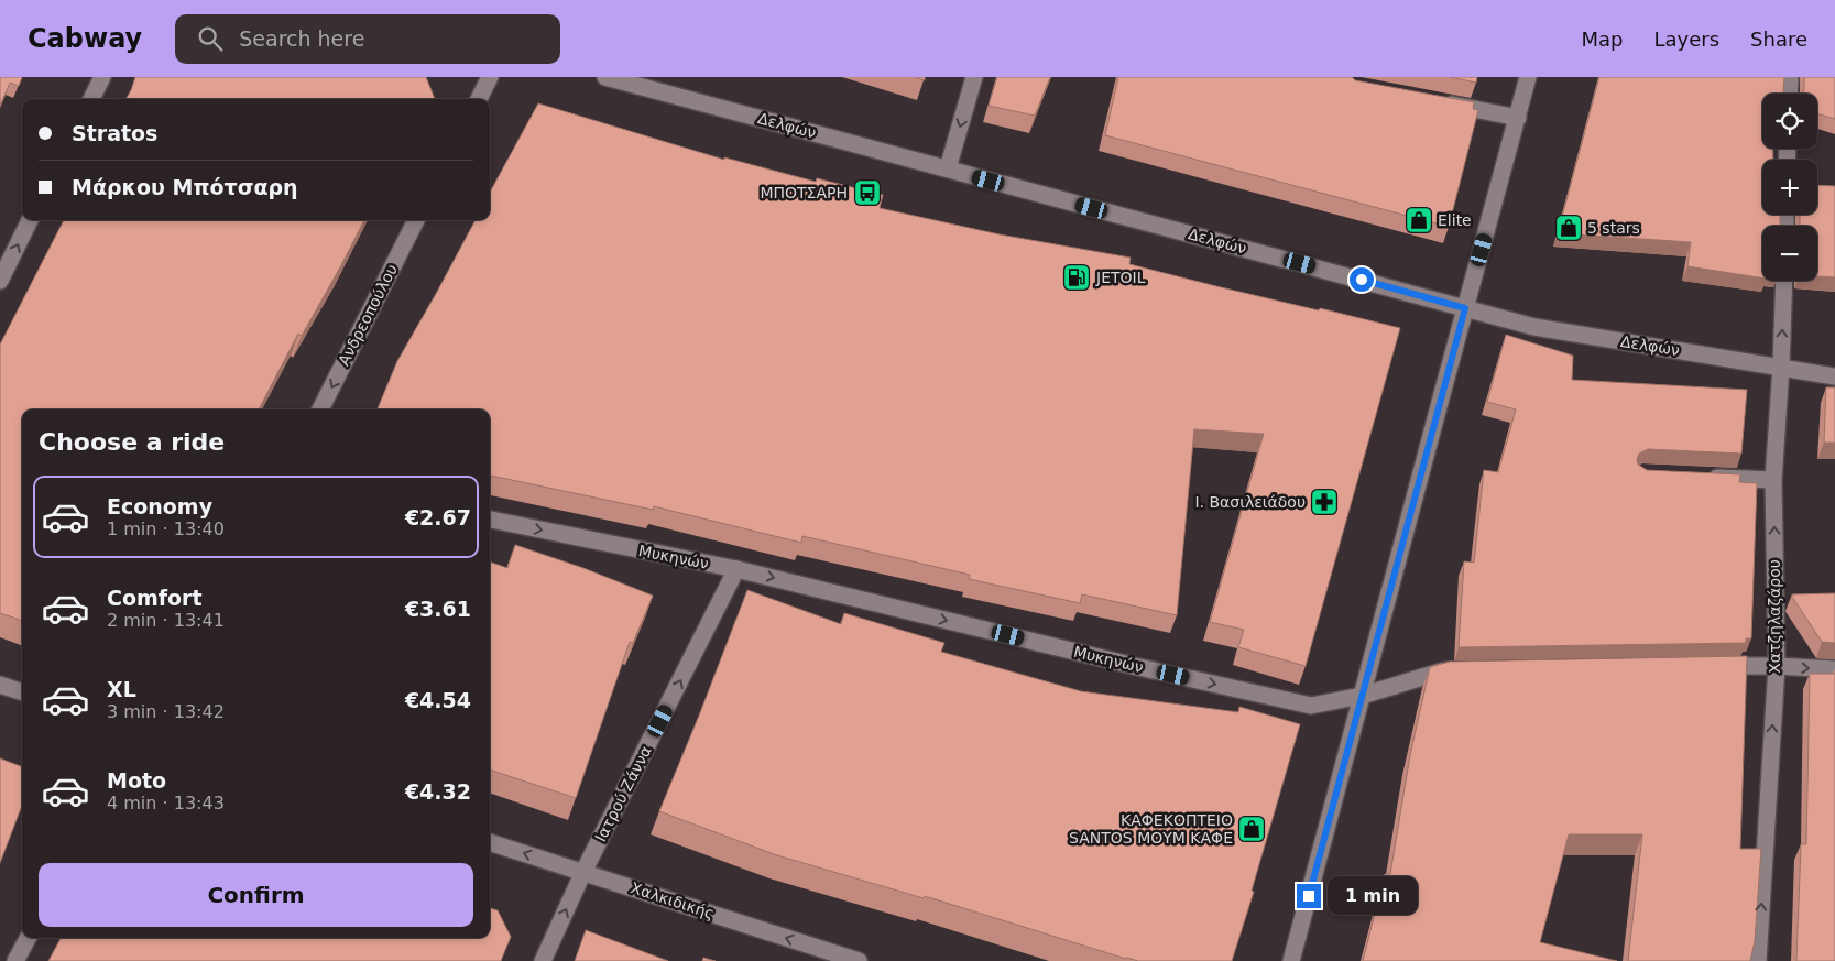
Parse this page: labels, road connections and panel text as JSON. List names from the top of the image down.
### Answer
{
  "streets": {
    "street": [
      "Δελφών",
      "Ανδρεοπούλου",
      "Μυκηνών",
      "Χατζηλαζάρου",
      "Ιατρού Ζάννα",
      "Χαλκιδικής"
    ]
  },
  "crossings": [
    ["Δελφών", "Χατζηλαζάρου"],
    ["Μυκηνών", "Ιατρού Ζάννα"],
    ["Ιατρού Ζάννα", "Χαλκιδικής"]
  ],
  "one_way": [
    "Ανδρεοπούλου",
    "Μυκηνών",
    "Χατζηλαζάρου",
    "Ιατρού Ζάννα",
    "Χαλκιδικής"
  ],
  "places": {
    "bus stop": ["ΜΠΟΤΣΑΡΗ"],
    "shop": ["Elite", "5 stars", "ΚΑΦΕΚΟΠΤΕΙΟ SANTOS ΜΟΥΜ ΚΑΦΕ"],
    "fuel station": ["JETOIL"],
    "pharmacy": ["Ι. Βασιλειάδου"]
  },
  "page": {
    "header": "Cabway",
    "search": "Search here",
    "nav": ["Map", "Layers", "Share"],
    "map_buttons": ["+", "−"],
    "banner": ["Stratos", "Μάρκου Μπότσαρη"],
    "heading": "Choose a ride",
    "list": [
      {
        "name": "Economy",
        "note": "1 min · 13:40",
        "value": "€2.67"
      },
      {
        "name": "Comfort",
        "note": "2 min · 13:41",
        "value": "€3.61"
      },
      {
        "name": "XL",
        "note": "3 min · 13:42",
        "value": "€4.54"
      },
      {
        "name": "Moto",
        "note": "4 min · 13:43",
        "value": "€4.32"
      }
    ],
    "buttons": "Confirm",
    "bubble": "1 min"
  }
}
